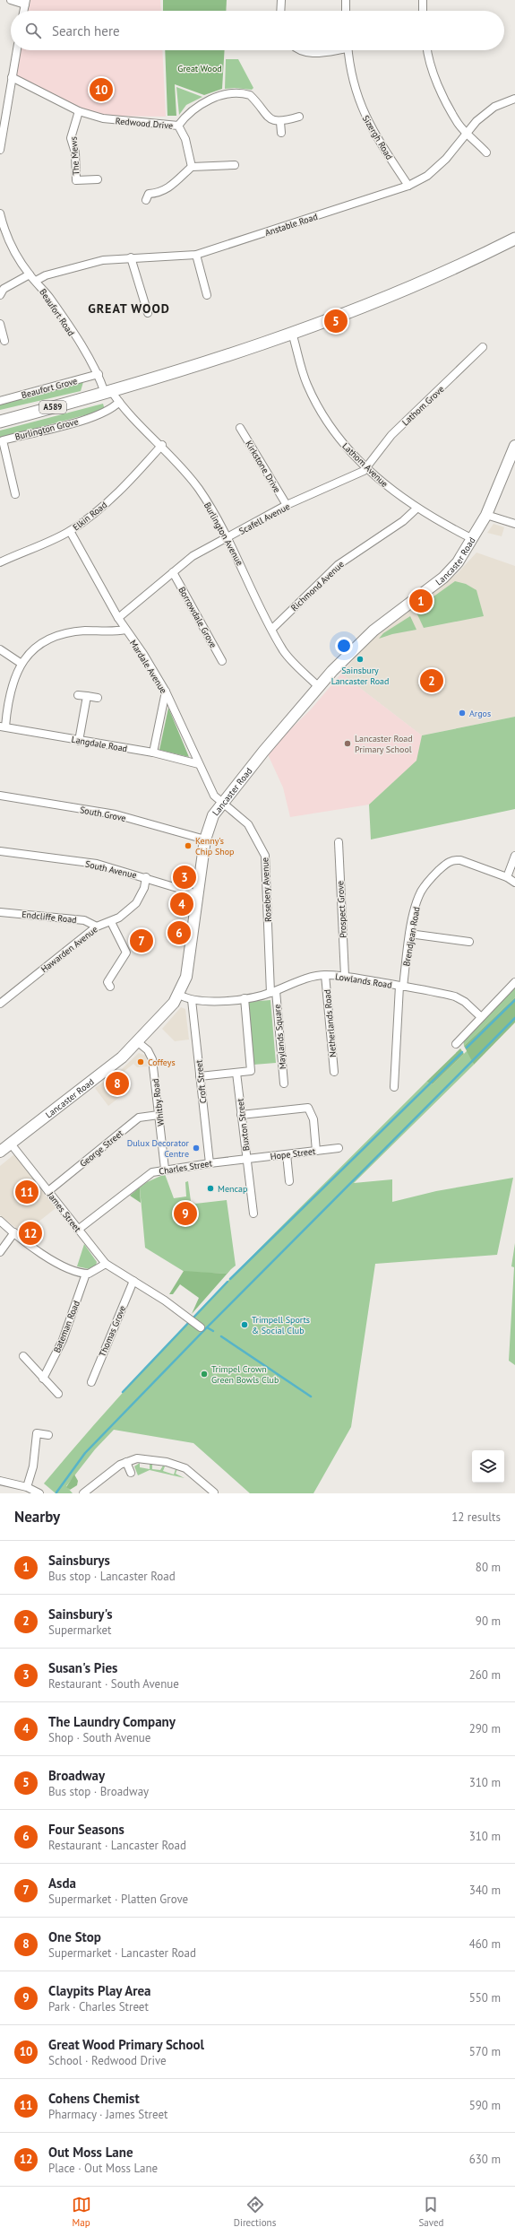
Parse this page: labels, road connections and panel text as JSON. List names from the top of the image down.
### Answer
{
  "streets": {
    "main road": ["A589", "Lancaster Road"],
    "street": [
      "Redwood Drive",
      "Sizergh Road",
      "The Mews",
      "Anstable Road",
      "Beaufort Road",
      "Beaufort Grove",
      "Lathom Grove",
      "Burlington Grove",
      "Lathom Avenue",
      "Kirkstone Drive",
      "Elkin Road",
      "Scafell Avenue",
      "Burlington Avenue",
      "Richmond Avenue",
      "Borrowdale Grove",
      "Mardale Avenue",
      "Langdale Road",
      "South Grove",
      "South Avenue",
      "Rosebery Avenue",
      "Prospect Grove",
      "Endcliffe Road",
      "Brendjean Road",
      "Hawarden Avenue",
      "Lowlands Road",
      "Netherlands Road",
      "Maylands Square",
      "Croft Street",
      "Whitby Road",
      "Buxton Street",
      "George Street",
      "Hope Street",
      "Charles Street",
      "James Street",
      "Bateman Road",
      "Thomas Grove"
    ]
  },
  "crossings": [
    ["Redwood Drive", "The Mews"],
    ["Sizergh Road", "Anstable Road"],
    ["Anstable Road", "Beaufort Road"],
    ["Beaufort Road", "Beaufort Grove"],
    ["Beaufort Road", "A589"],
    ["Beaufort Road", "Burlington Avenue"],
    ["Lathom Grove", "Lathom Avenue"],
    ["Lathom Grove", "Scafell Avenue"],
    ["A589", "Lathom Avenue"],
    ["A589", "Burlington Avenue"],
    ["Burlington Grove", "Burlington Avenue"],
    ["Lathom Avenue", "Scafell Avenue"],
    ["Lathom Avenue", "Lancaster Road"],
    ["Lathom Avenue", "Richmond Avenue"],
    ["Kirkstone Drive", "Scafell Avenue"],
    ["Elkin Road", "Burlington Avenue"],
    ["Elkin Road", "Mardale Avenue"],
    ["Scafell Avenue", "Burlington Avenue"],
    ["Scafell Avenue", "Borrowdale Grove"],
    ["Scafell Avenue", "Mardale Avenue"],
    ["Burlington Avenue", "Lancaster Road"],
    ["Burlington Avenue", "Richmond Avenue"],
    ["Lancaster Road", "Mardale Avenue"],
    ["Lancaster Road", "South Grove"],
    ["Lancaster Road", "South Avenue"],
    ["Lancaster Road", "Rosebery Avenue"],
    ["Lancaster Road", "Lowlands Road"],
    ["Lancaster Road", "Whitby Road"],
    ["Lancaster Road", "James Street"],
    ["Mardale Avenue", "Langdale Road"],
    ["Mardale Avenue", "Rosebery Avenue"],
    ["South Avenue", "Hawarden Avenue"],
    ["Rosebery Avenue", "Lowlands Road"],
    ["Rosebery Avenue", "Maylands Square"],
    ["Prospect Grove", "Lowlands Road"],
    ["Endcliffe Road", "Hawarden Avenue"],
    ["Brendjean Road", "Lowlands Road"],
    ["Lowlands Road", "Netherlands Road"],
    ["Lowlands Road", "Maylands Square"],
    ["Lowlands Road", "Croft Street"],
    ["Croft Street", "Charles Street"],
    ["Whitby Road", "George Street"],
    ["Whitby Road", "Charles Street"],
    ["Buxton Street", "Hope Street"],
    ["Buxton Street", "Charles Street"],
    ["George Street", "James Street"],
    ["Hope Street", "Charles Street"],
    ["Charles Street", "James Street"],
    ["James Street", "Thomas Grove"]
  ],
  "districts": ["GREAT WOOD"],
  "parks": ["Great Wood"],
  "places": [
    "Sainsbury Lancaster Road",
    "Argos",
    "Lancaster Road Primary School",
    "Kenny's Chip Shop",
    "Coffeys",
    "Dulux Decorator Centre",
    "Mencap",
    "Trimpell Sports & Social Club",
    "Trimpel Crown Green Bowls Club"
  ],
  "page": {
    "search": "Search here",
    "pins": [
      "10",
      "5",
      "1",
      "2",
      "3",
      "4",
      "6",
      "7",
      "8",
      "11",
      "9",
      "12"
    ],
    "heading": ["Nearby", "12 results"],
    "list": [
      {
        "mark": "1",
        "name": "Sainsburys",
        "note": "Bus stop · Lancaster Road",
        "value": "80 m"
      },
      {
        "mark": "2",
        "name": "Sainsbury's",
        "note": "Supermarket",
        "value": "90 m"
      },
      {
        "mark": "3",
        "name": "Susan's Pies",
        "note": "Restaurant · South Avenue",
        "value": "260 m"
      },
      {
        "mark": "4",
        "name": "The Laundry Company",
        "note": "Shop · South Avenue",
        "value": "290 m"
      },
      {
        "mark": "5",
        "name": "Broadway",
        "note": "Bus stop · Broadway",
        "value": "310 m"
      },
      {
        "mark": "6",
        "name": "Four Seasons",
        "note": "Restaurant · Lancaster Road",
        "value": "310 m"
      },
      {
        "mark": "7",
        "name": "Asda",
        "note": "Supermarket · Platten Grove",
        "value": "340 m"
      },
      {
        "mark": "8",
        "name": "One Stop",
        "note": "Supermarket · Lancaster Road",
        "value": "460 m"
      },
      {
        "mark": "9",
        "name": "Claypits Play Area",
        "note": "Park · Charles Street",
        "value": "550 m"
      },
      {
        "mark": "10",
        "name": "Great Wood Primary School",
        "note": "School · Redwood Drive",
        "value": "570 m"
      },
      {
        "mark": "11",
        "name": "Cohens Chemist",
        "note": "Pharmacy · James Street",
        "value": "590 m"
      },
      {
        "mark": "12",
        "name": "Out Moss Lane",
        "note": "Place · Out Moss Lane",
        "value": "630 m"
      }
    ],
    "nav": ["Map", "Directions", "Saved"]
  }
}
